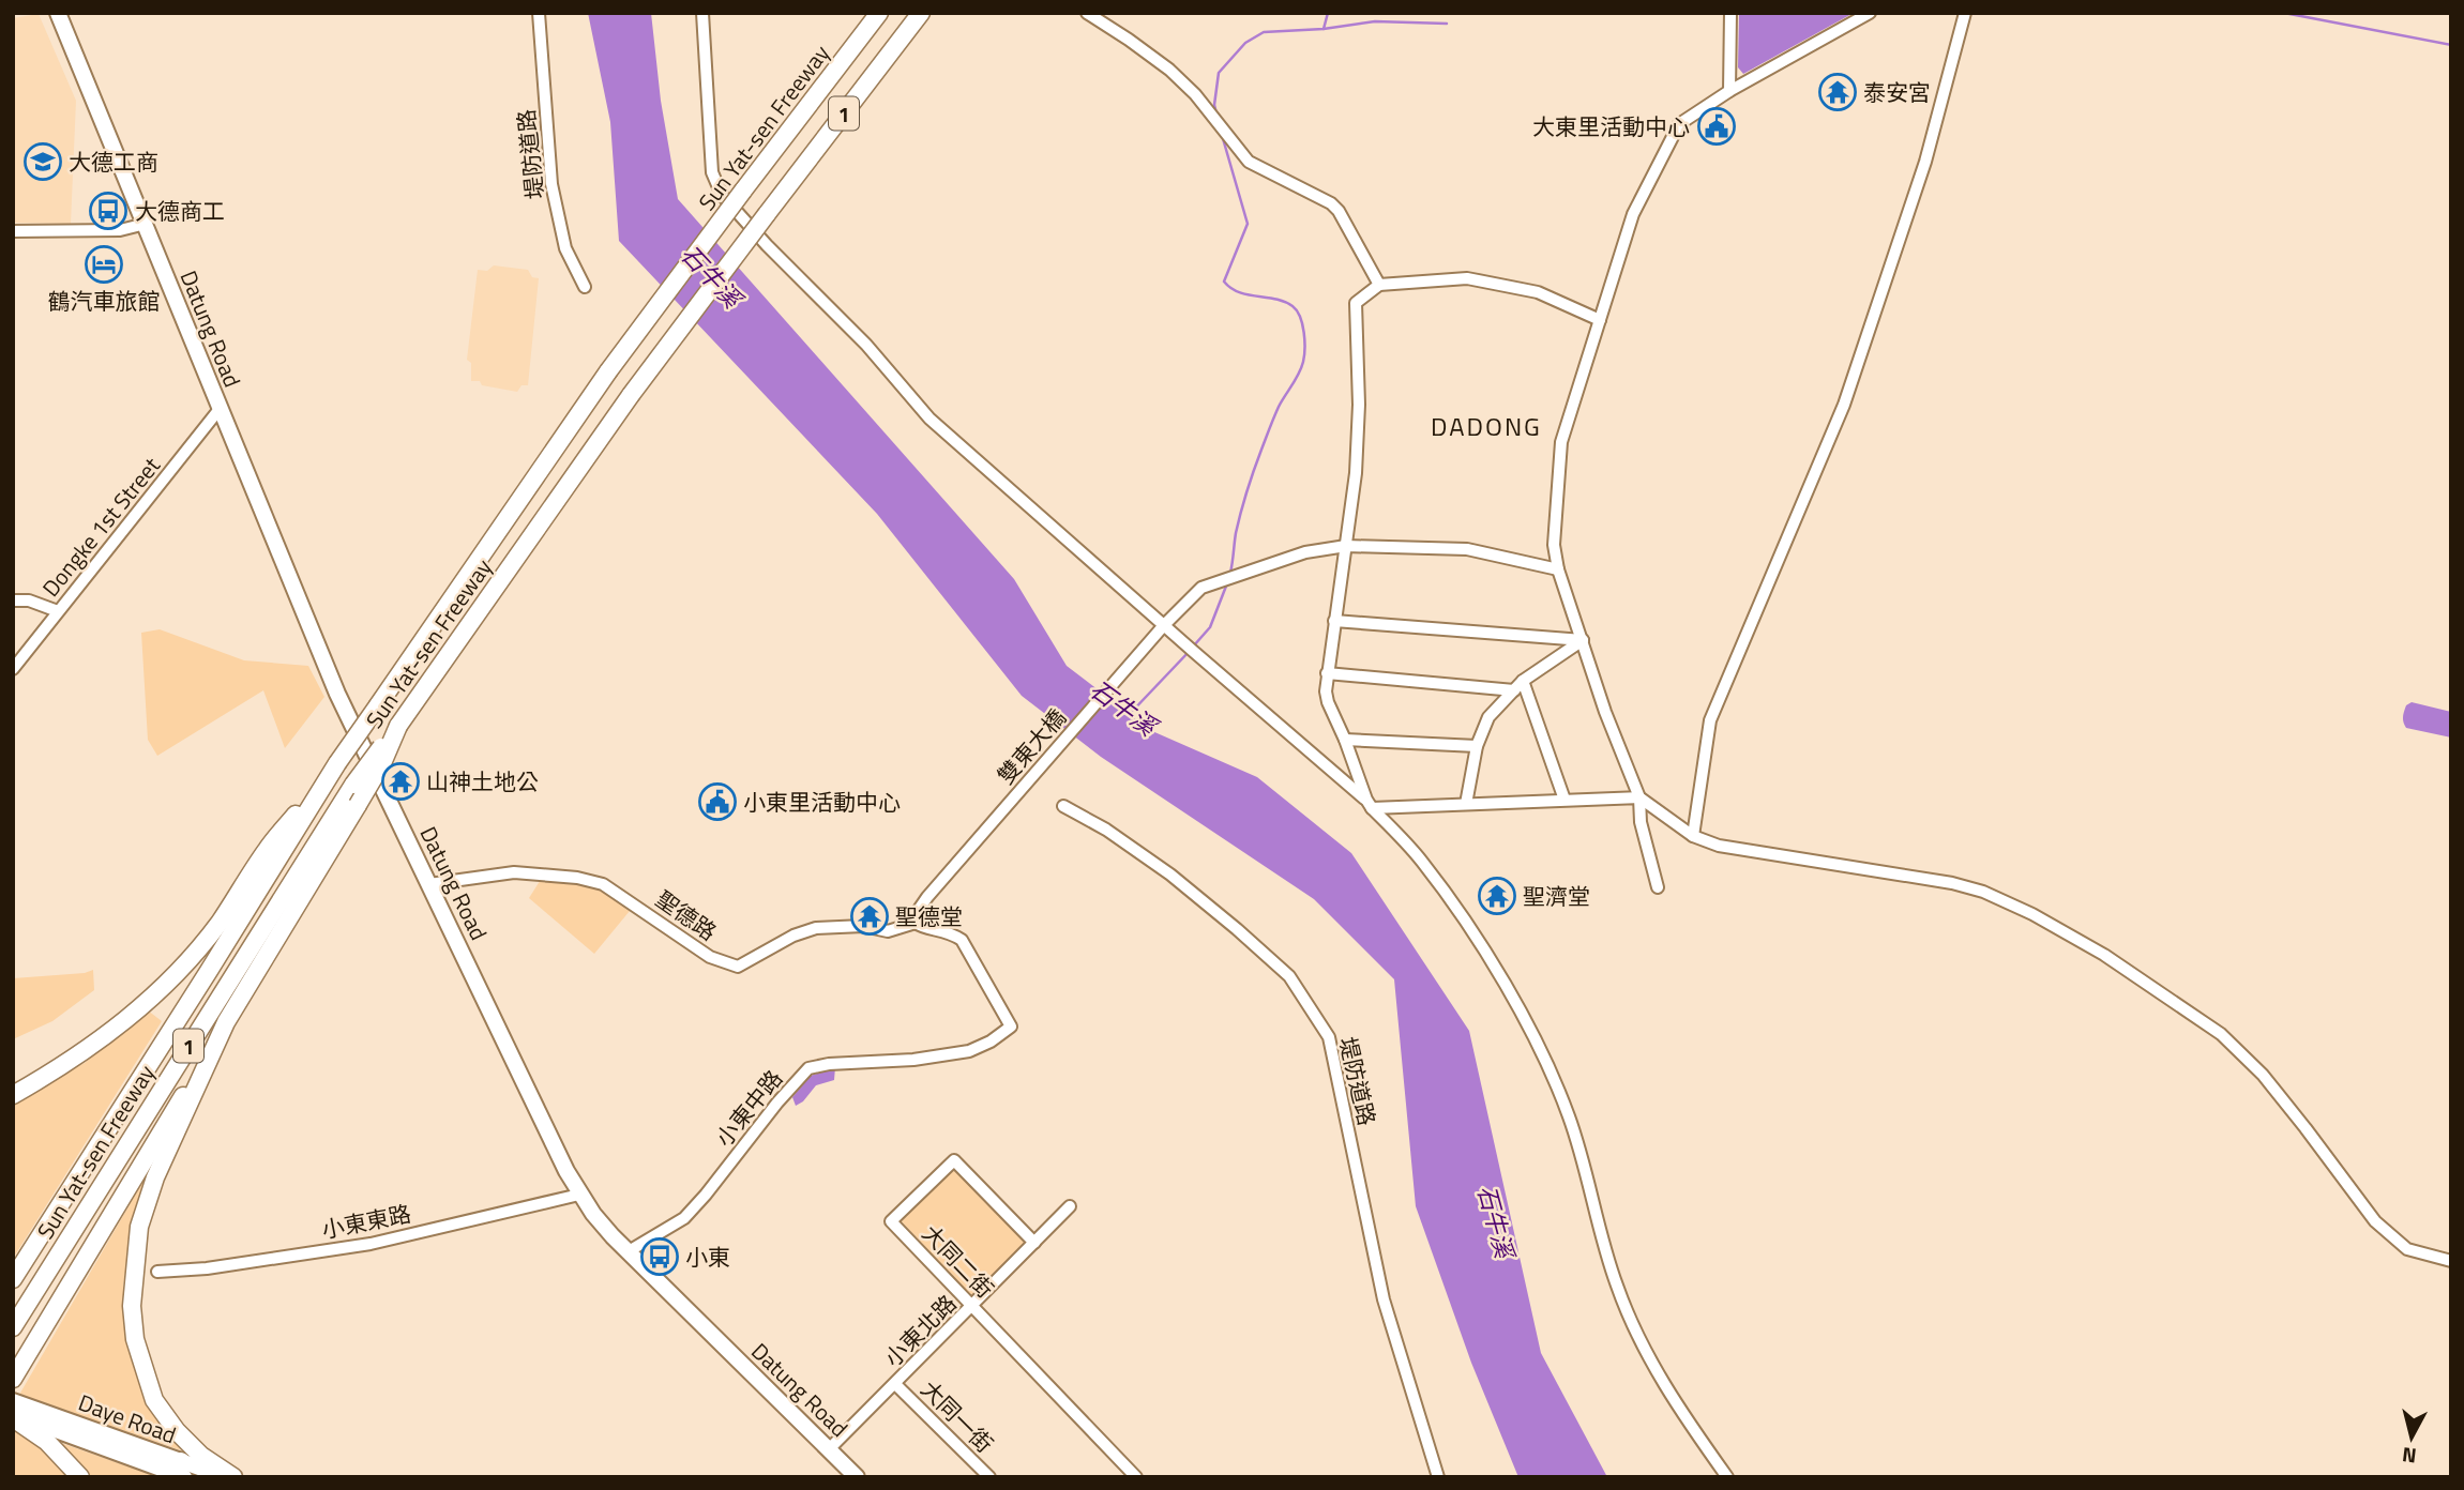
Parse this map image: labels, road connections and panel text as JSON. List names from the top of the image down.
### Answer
{
  "streets": {
    "highway": ["1", "Sun Yat-sen Freeway"],
    "main road": ["Datung Road", "Daye Road"],
    "street": [
      "堤防道路",
      "Dongke 1st Street",
      "雙東大橋",
      "聖德路",
      "小東中路",
      "小東東路",
      "大同二街",
      "小東北路",
      "大同一街"
    ]
  },
  "crossings": [
    ["Datung Road", "Dongke 1st Street"],
    ["Datung Road", "聖德路"],
    ["Datung Road", "小東中路"],
    ["Datung Road", "小東東路"],
    ["Datung Road", "小東北路"],
    ["雙東大橋", "聖德路"],
    ["雙東大橋", "小東中路"],
    ["聖德路", "小東中路"],
    ["大同二街", "小東北路"],
    ["小東北路", "大同一街"]
  ],
  "districts": ["DADONG"],
  "water": ["石牛溪"],
  "places": {
    "temple": [
      "泰安宮",
      "山神土地公",
      "聖濟堂",
      "聖德堂"
    ],
    "public building": ["大東里活動中心", "小東里活動中心"],
    "school or university": ["大德工商"],
    "bus stop": ["大德商工", "小東"],
    "hotel": ["鶴汽車旅館"]
  },
  "north": "bottom"
}
